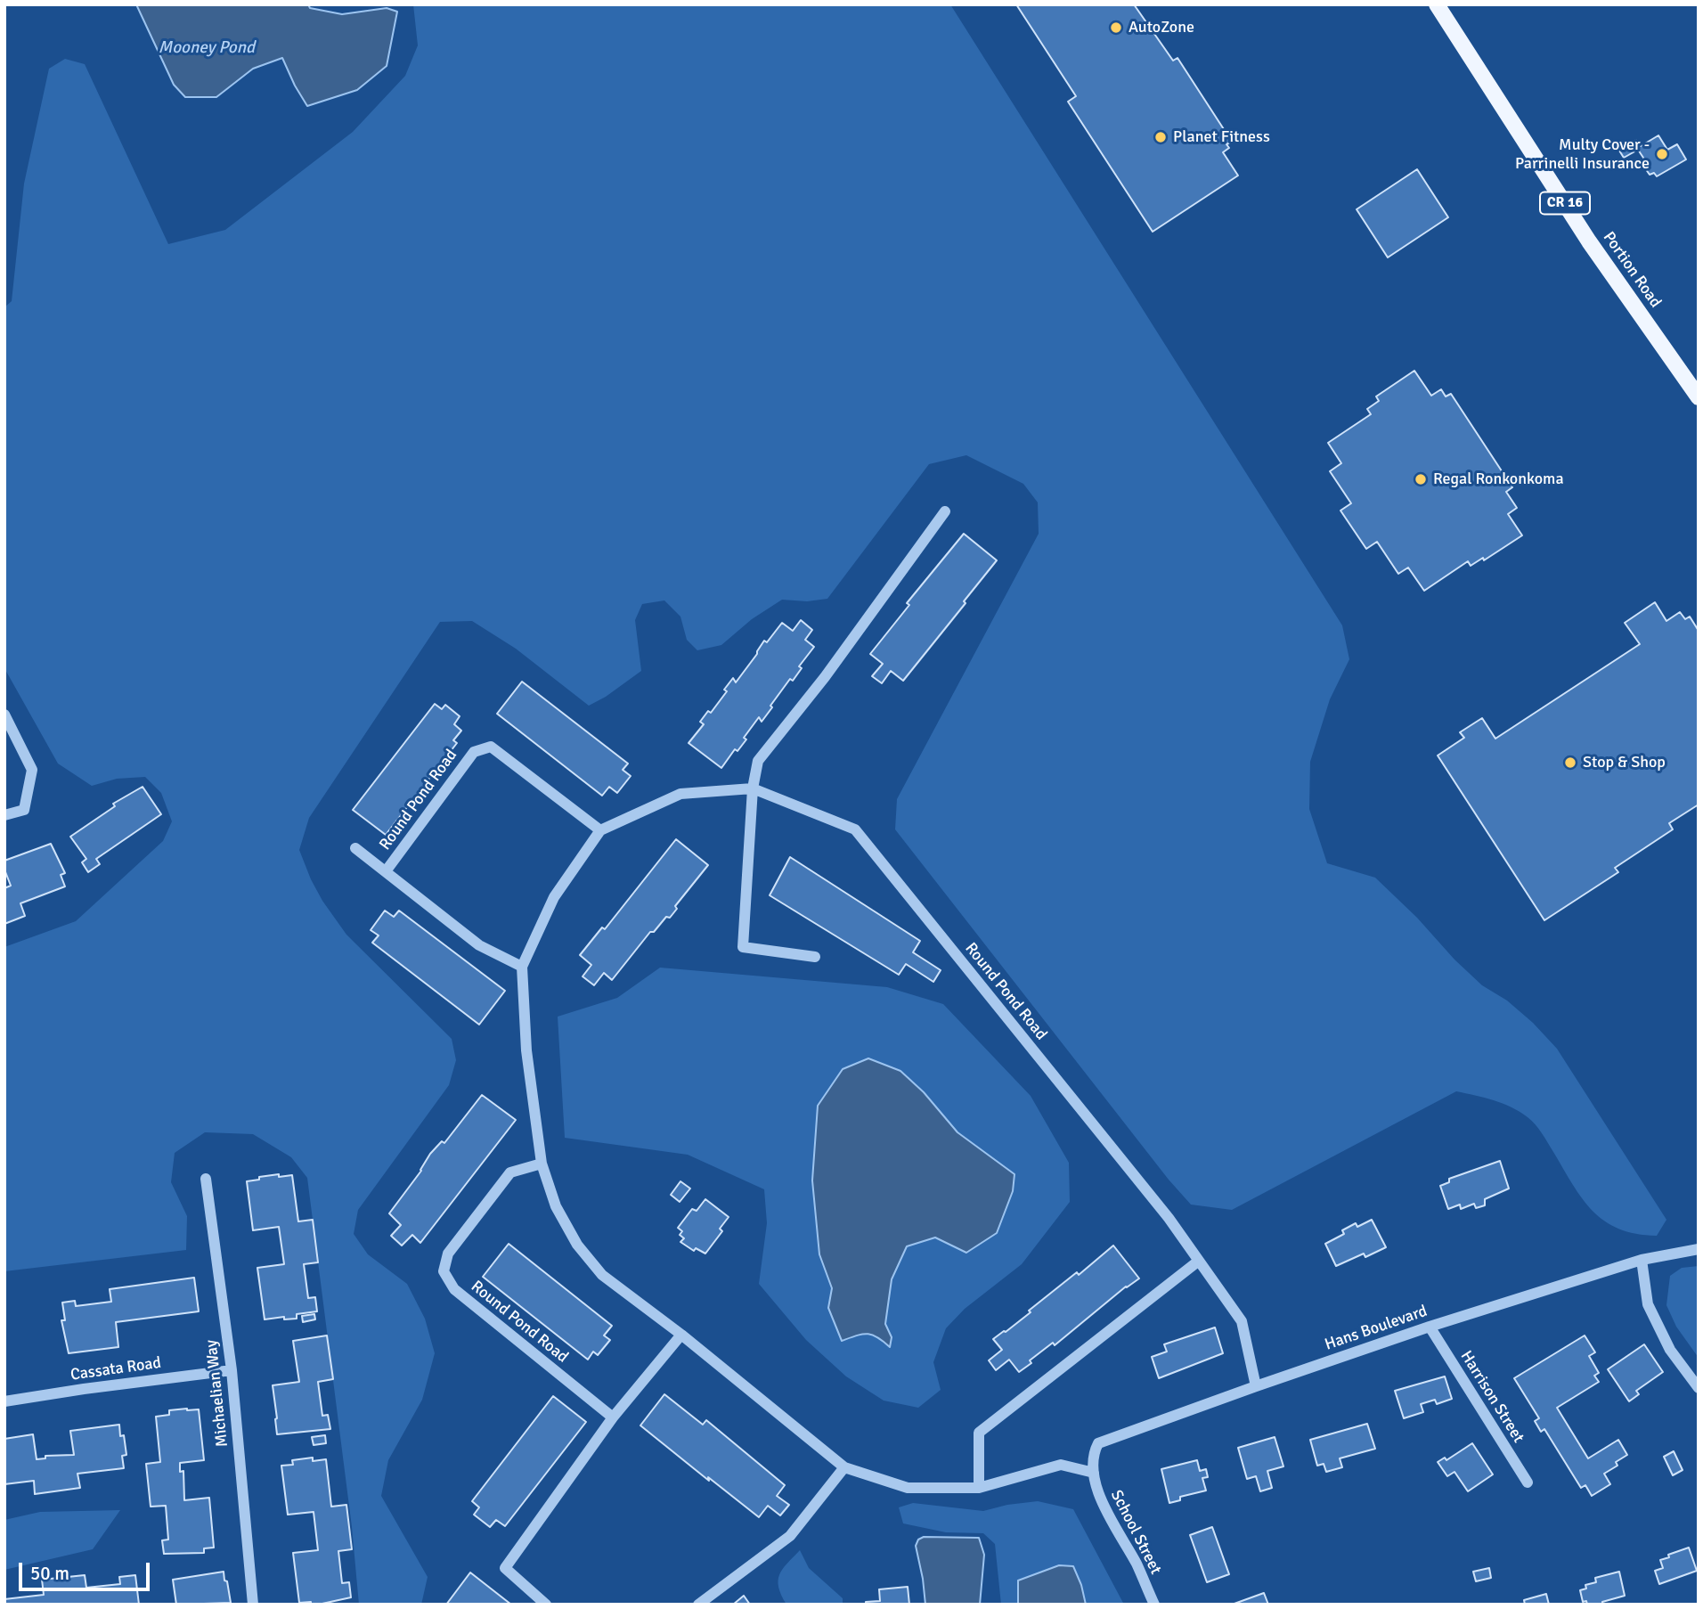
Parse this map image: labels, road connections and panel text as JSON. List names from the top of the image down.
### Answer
{
  "streets": {
    "main road": ["CR 16", "Portion Road"],
    "street": [
      "Round Pond Road",
      "Hans Boulevard",
      "Cassata Road",
      "Michaelian Way",
      "Harrison Street",
      "School Street"
    ]
  },
  "crossings": [
    ["Round Pond Road", "Hans Boulevard"],
    ["Hans Boulevard", "Harrison Street"],
    ["Hans Boulevard", "School Street"],
    ["Cassata Road", "Michaelian Way"]
  ],
  "water": ["Mooney Pond"],
  "places": [
    "AutoZone",
    "Planet Fitness",
    "Multy Cover - Parrinelli Insurance",
    "Regal Ronkonkoma",
    "Stop & Shop"
  ],
  "scale_bar": "50 m"
}
